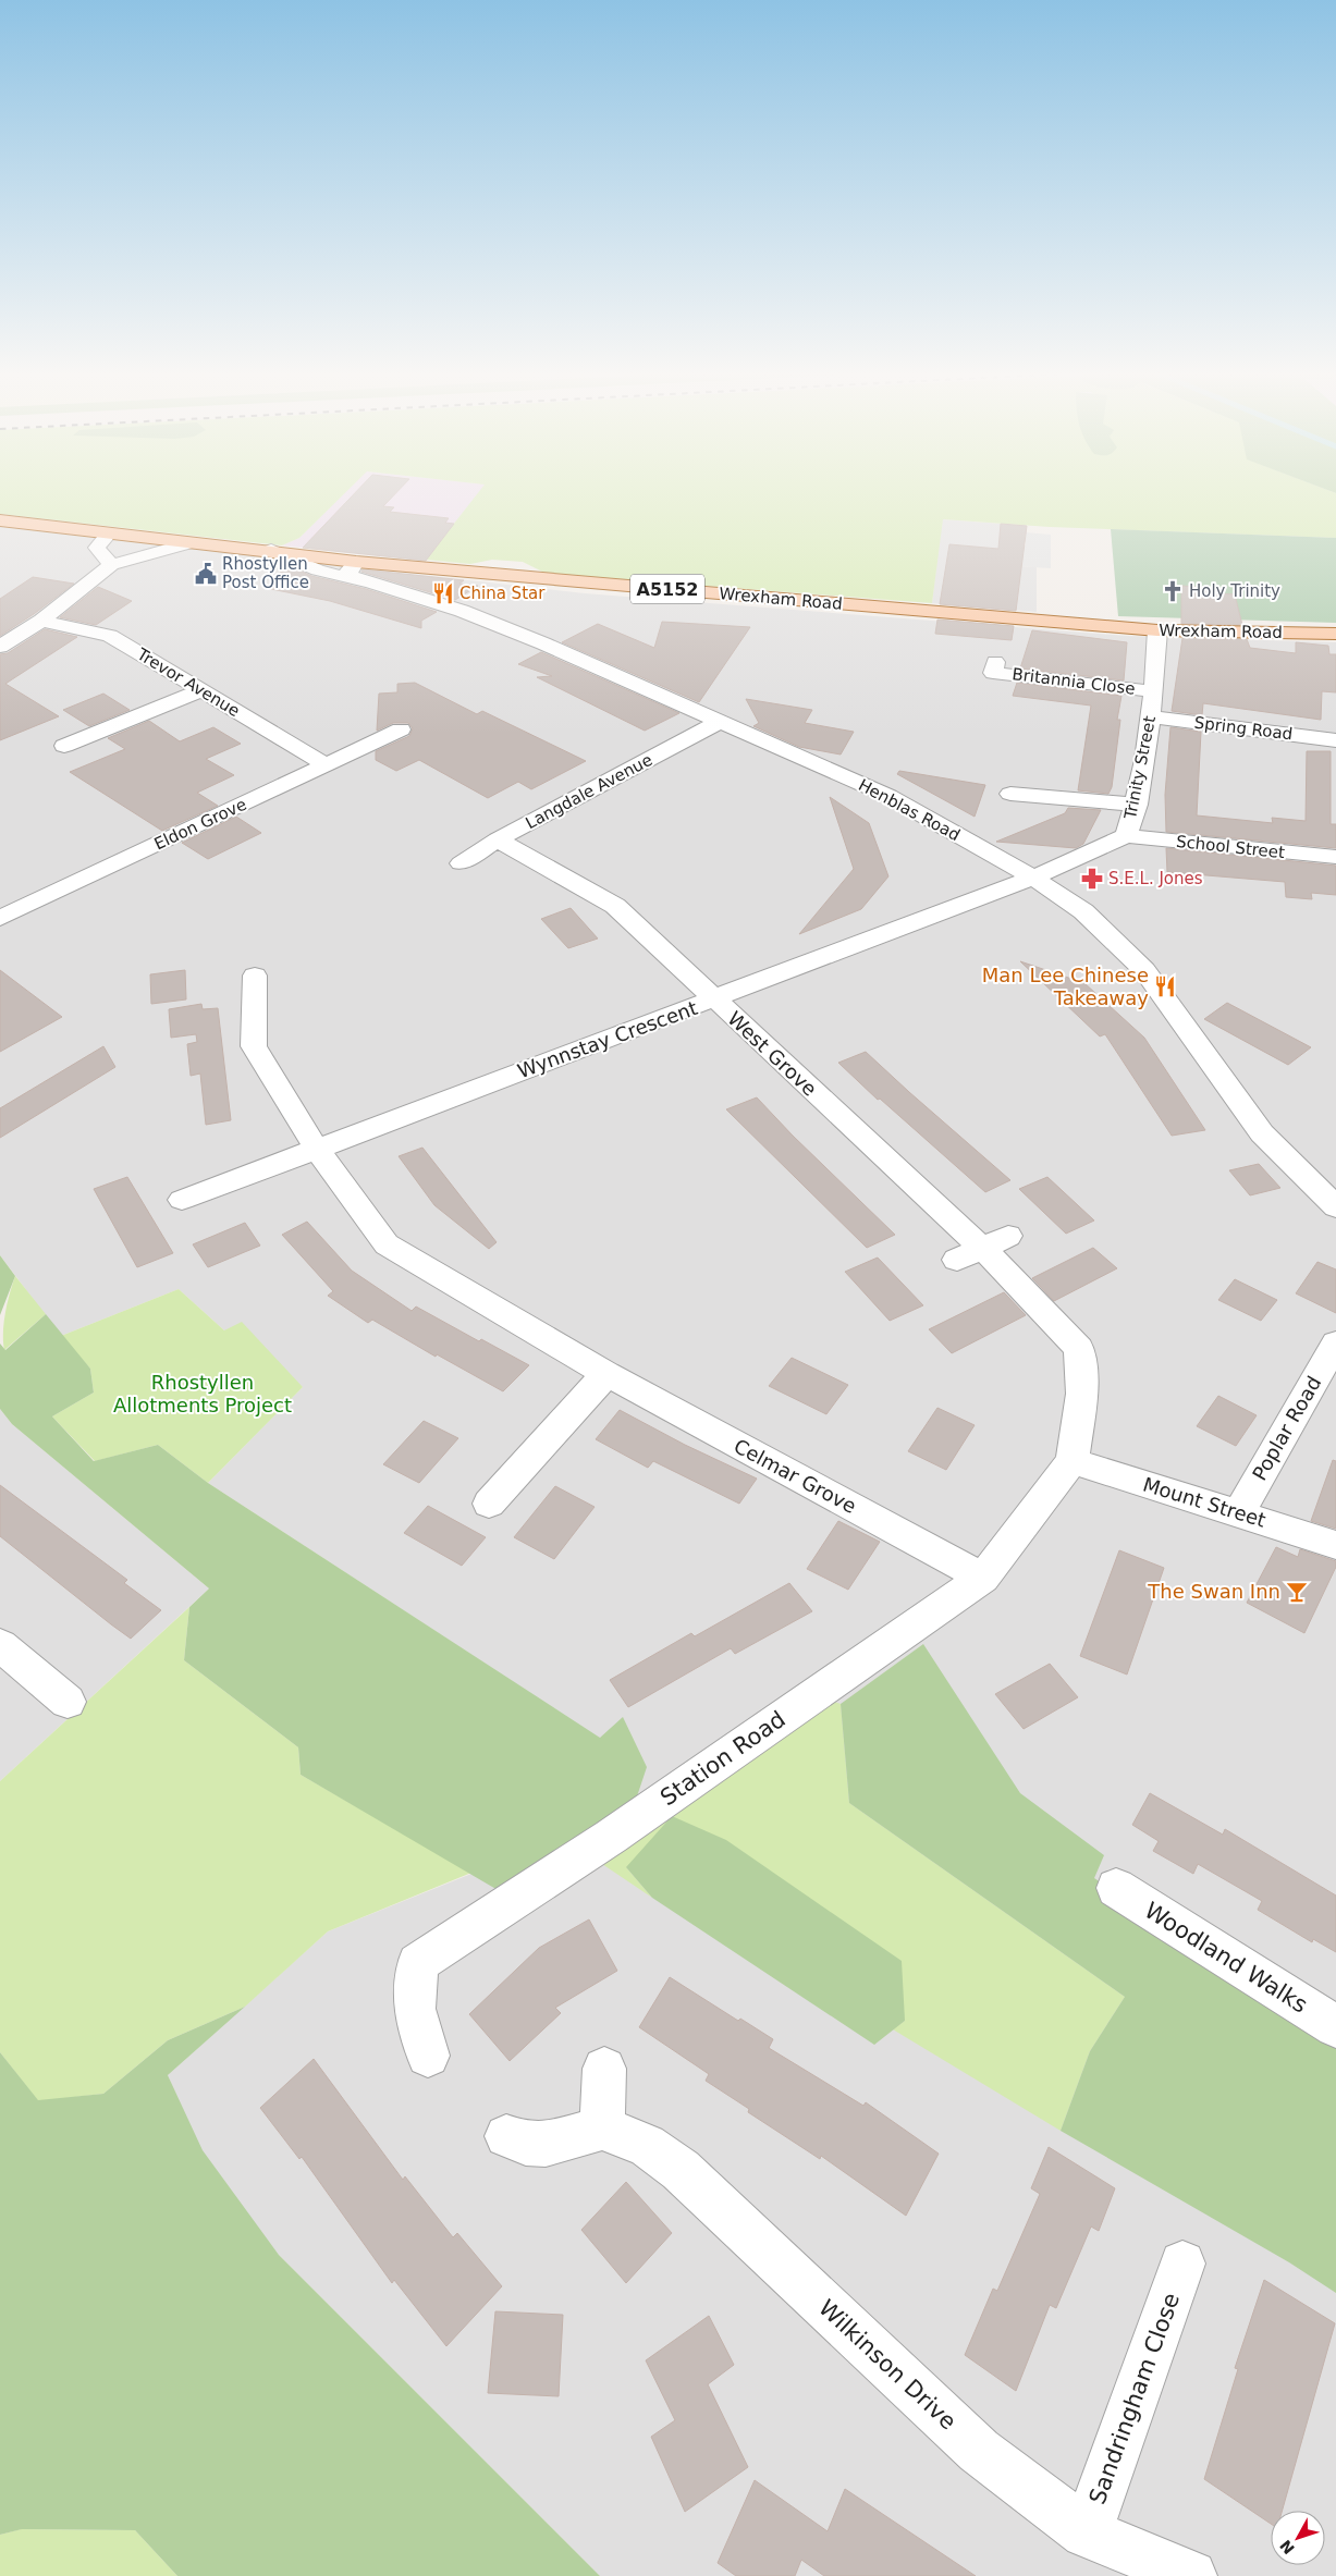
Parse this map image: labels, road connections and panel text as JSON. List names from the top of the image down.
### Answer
{
  "streets": {
    "main road": ["A5152", "Wrexham Road"],
    "street": [
      "Britannia Close",
      "Trevor Avenue",
      "Spring Road",
      "Trinity Street",
      "Langdale Avenue",
      "Henblas Road",
      "Eldon Grove",
      "School Street",
      "Wynnstay Crescent",
      "West Grove",
      "Poplar Road",
      "Celmar Grove",
      "Mount Street",
      "Station Road",
      "Woodland Walks",
      "Wilkinson Drive",
      "Sandringham Close"
    ]
  },
  "crossings": [
    ["Wrexham Road", "Trinity Street"],
    ["Wrexham Road", "Henblas Road"],
    ["Britannia Close", "Trinity Street"],
    ["Trevor Avenue", "Eldon Grove"],
    ["Spring Road", "Trinity Street"],
    ["Trinity Street", "Henblas Road"],
    ["Trinity Street", "School Street"],
    ["Trinity Street", "Wynnstay Crescent"],
    ["Langdale Avenue", "Henblas Road"],
    ["Langdale Avenue", "West Grove"],
    ["Henblas Road", "Wynnstay Crescent"],
    ["Wynnstay Crescent", "West Grove"],
    ["Wynnstay Crescent", "Celmar Grove"],
    ["West Grove", "Mount Street"],
    ["West Grove", "Station Road"],
    ["Poplar Road", "Mount Street"],
    ["Celmar Grove", "Station Road"],
    ["Mount Street", "Station Road"],
    ["Wilkinson Drive", "Sandringham Close"]
  ],
  "parks": ["Rhostyllen Allotments Project"],
  "places": {
    "public building": ["Rhostyllen Post Office"],
    "church": ["Holy Trinity"],
    "restaurant": ["China Star", "Man Lee Chinese Takeaway"],
    "pharmacy": ["S.E.L. Jones"],
    "bar": ["The Swan Inn"]
  },
  "north": "bottom left"
}
